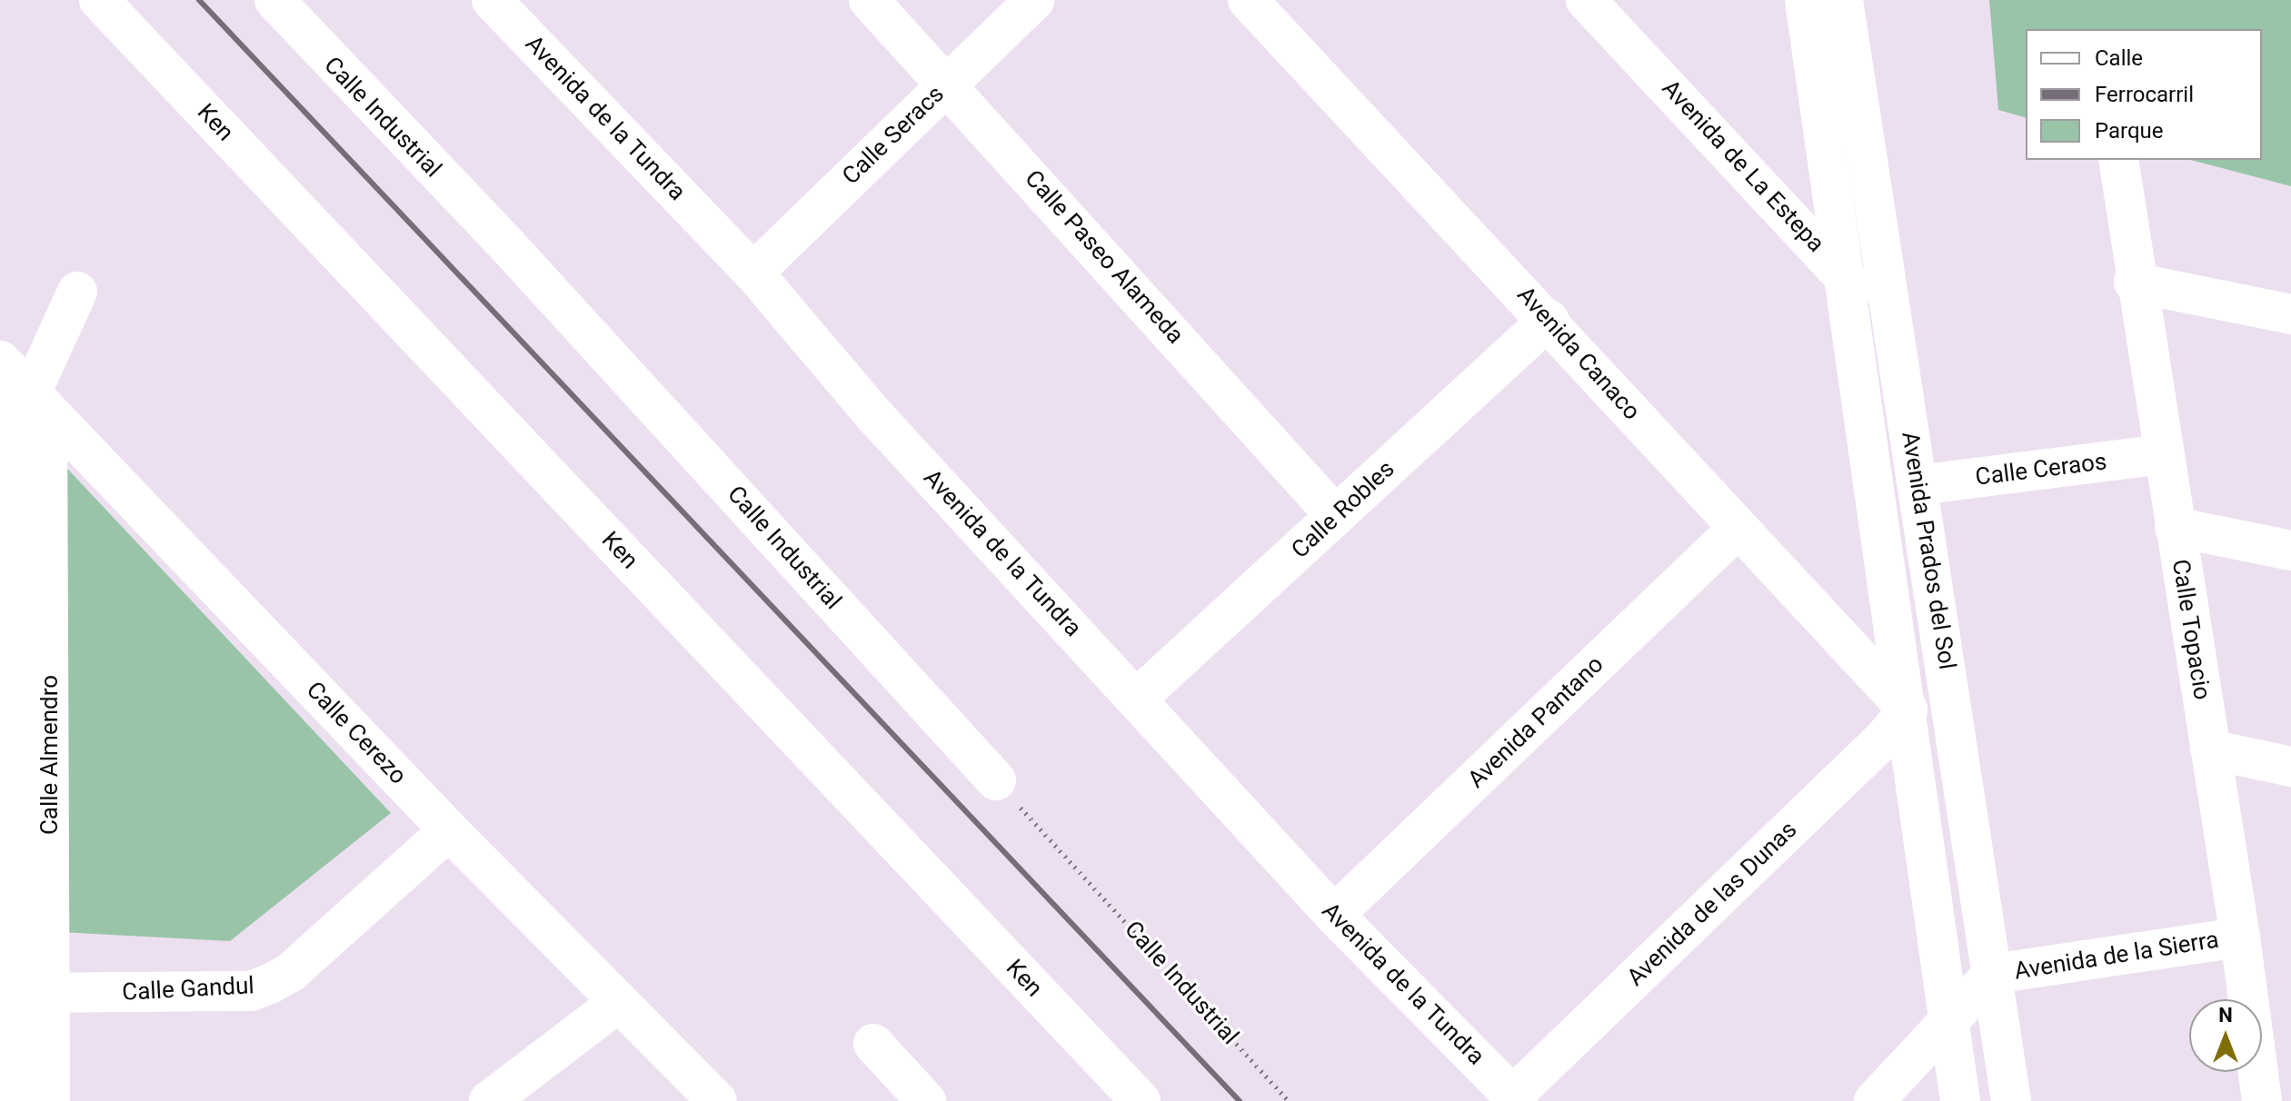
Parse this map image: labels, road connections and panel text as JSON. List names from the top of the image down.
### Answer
{
  "streets": {
    "street": [
      "Calle Industrial",
      "Avenida de la Tundra",
      "Ken",
      "Calle Seracs",
      "Avenida de La Estepa",
      "Calle Paseo Alameda",
      "Avenida Canaco",
      "Calle Ceraos",
      "Calle Robles",
      "Avenida Prados del Sol",
      "Calle Topacio",
      "Avenida Pantano",
      "Calle Cerezo",
      "Calle Almendro",
      "Avenida de las Dunas",
      "Avenida de la Sierra",
      "Calle Gandul"
    ]
  },
  "crossings": [
    ["Avenida de la Tundra", "Calle Seracs"],
    ["Avenida de la Tundra", "Calle Robles"],
    ["Avenida de la Tundra", "Avenida Pantano"],
    ["Avenida de la Tundra", "Avenida de las Dunas"],
    ["Calle Seracs", "Calle Paseo Alameda"],
    ["Avenida de La Estepa", "Avenida Prados del Sol"],
    ["Calle Paseo Alameda", "Calle Robles"],
    ["Avenida Canaco", "Calle Robles"],
    ["Avenida Canaco", "Avenida Prados del Sol"],
    ["Avenida Canaco", "Avenida Pantano"],
    ["Avenida Canaco", "Avenida de las Dunas"],
    ["Calle Ceraos", "Avenida Prados del Sol"],
    ["Calle Ceraos", "Calle Topacio"],
    ["Avenida Prados del Sol", "Avenida de las Dunas"],
    ["Avenida Prados del Sol", "Avenida de la Sierra"],
    ["Calle Topacio", "Avenida de la Sierra"],
    ["Calle Cerezo", "Calle Almendro"],
    ["Calle Cerezo", "Calle Gandul"],
    ["Calle Almendro", "Calle Gandul"]
  ],
  "legend": ["Calle", "Ferrocarril", "Parque"],
  "north": "top"
}
